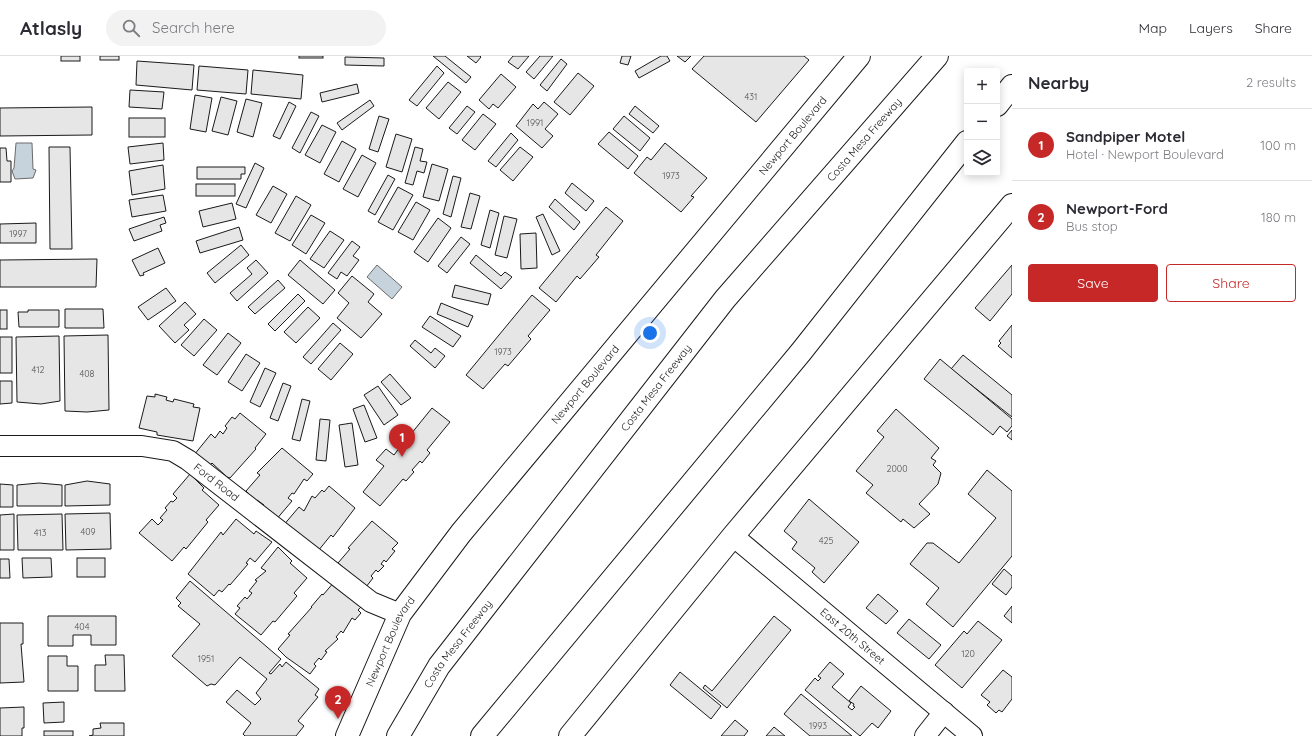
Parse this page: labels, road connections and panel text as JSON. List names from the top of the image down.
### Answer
{
  "streets": {
    "main road": ["Newport Boulevard", "Costa Mesa Freeway"],
    "street": ["Ford Road", "East 20th Street"]
  },
  "crossings": [
    ["Newport Boulevard", "Ford Road"]
  ],
  "house_numbers": [
    "431",
    "1991",
    "1973",
    "1997",
    "1973",
    "412",
    "408",
    "2000",
    "409",
    "413",
    "425",
    "404",
    "120",
    "1951",
    "1993"
  ],
  "page": {
    "header": "Atlasly",
    "search": "Search here",
    "nav": ["Map", "Layers", "Share"],
    "heading": ["Nearby", "2 results"],
    "map_buttons": ["+", "−"],
    "list": [
      {
        "mark": "1",
        "name": "Sandpiper Motel",
        "note": "Hotel · Newport Boulevard",
        "value": "100 m"
      },
      {
        "mark": "2",
        "name": "Newport-Ford",
        "note": "Bus stop",
        "value": "180 m"
      }
    ],
    "buttons": ["Save", "Share"],
    "pins": ["1", "2"]
  }
}
